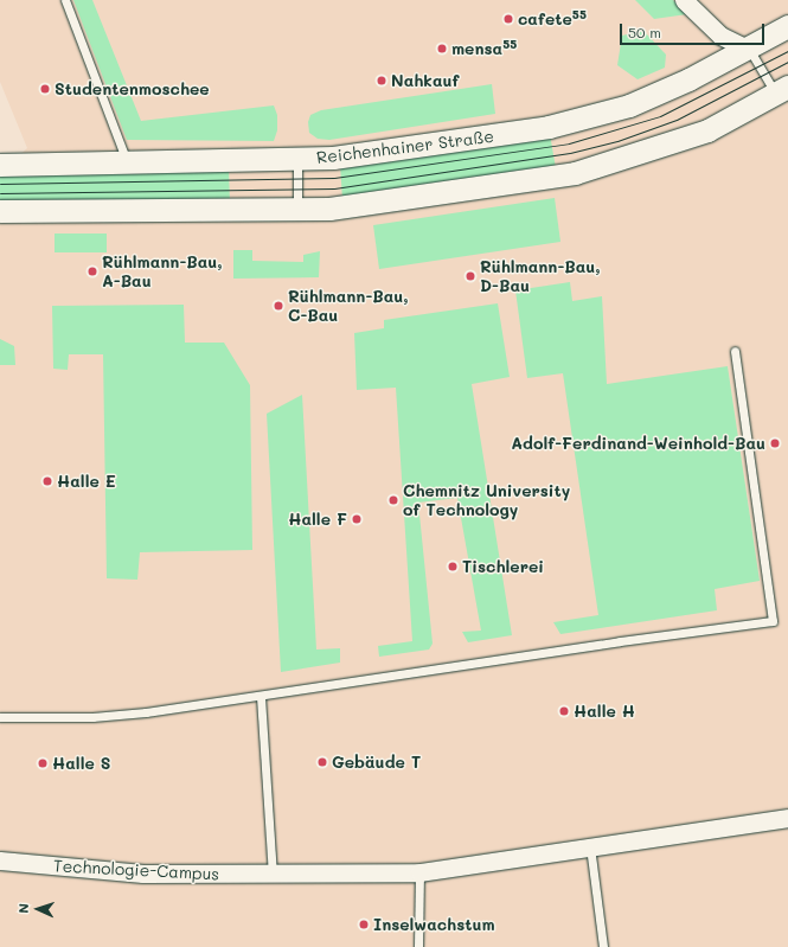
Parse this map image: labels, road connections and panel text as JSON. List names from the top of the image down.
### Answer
{
  "streets": {
    "street": ["Reichenhainer Straße", "Technologie-Campus"]
  },
  "places": [
    "cafete⁵⁵",
    "mensa⁵⁵",
    "Nahkauf",
    "Studentenmoschee",
    "Rühlmann-Bau, A-Bau",
    "Rühlmann-Bau, D-Bau",
    "Rühlmann-Bau, C-Bau",
    "Adolf-Ferdinand-Weinhold-Bau",
    "Halle E",
    "Chemnitz University of Technology",
    "Halle F",
    "Tischlerei",
    "Halle H",
    "Gebäude T",
    "Halle S",
    "Inselwachstum"
  ],
  "scale_bar": "50 m",
  "north": "left"
}
